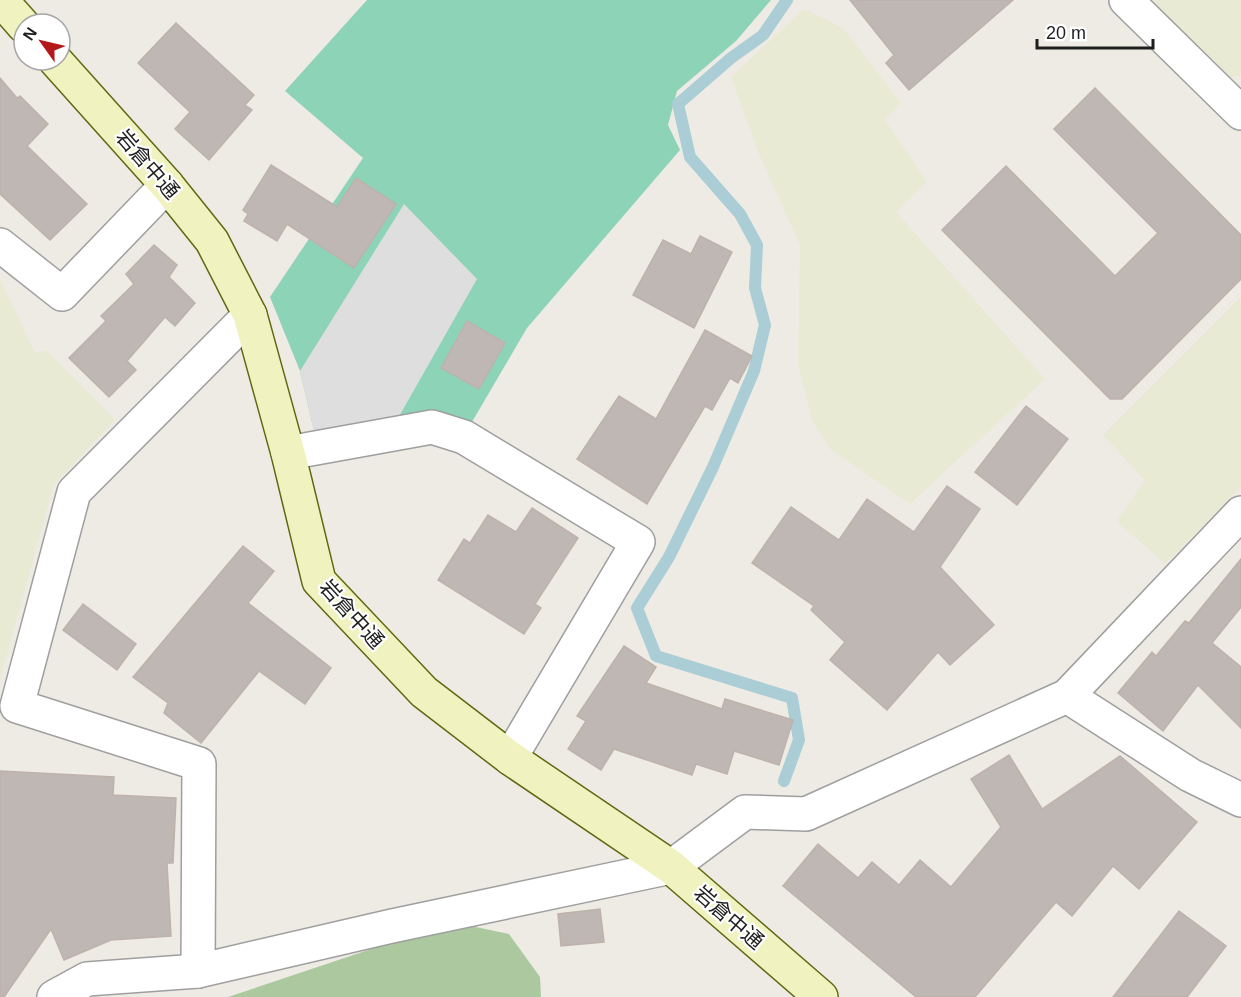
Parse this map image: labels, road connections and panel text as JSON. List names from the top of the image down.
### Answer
{
  "streets": {
    "street": ["岩倉中通"]
  },
  "scale_bar": "20 m",
  "north": "top left"
}
